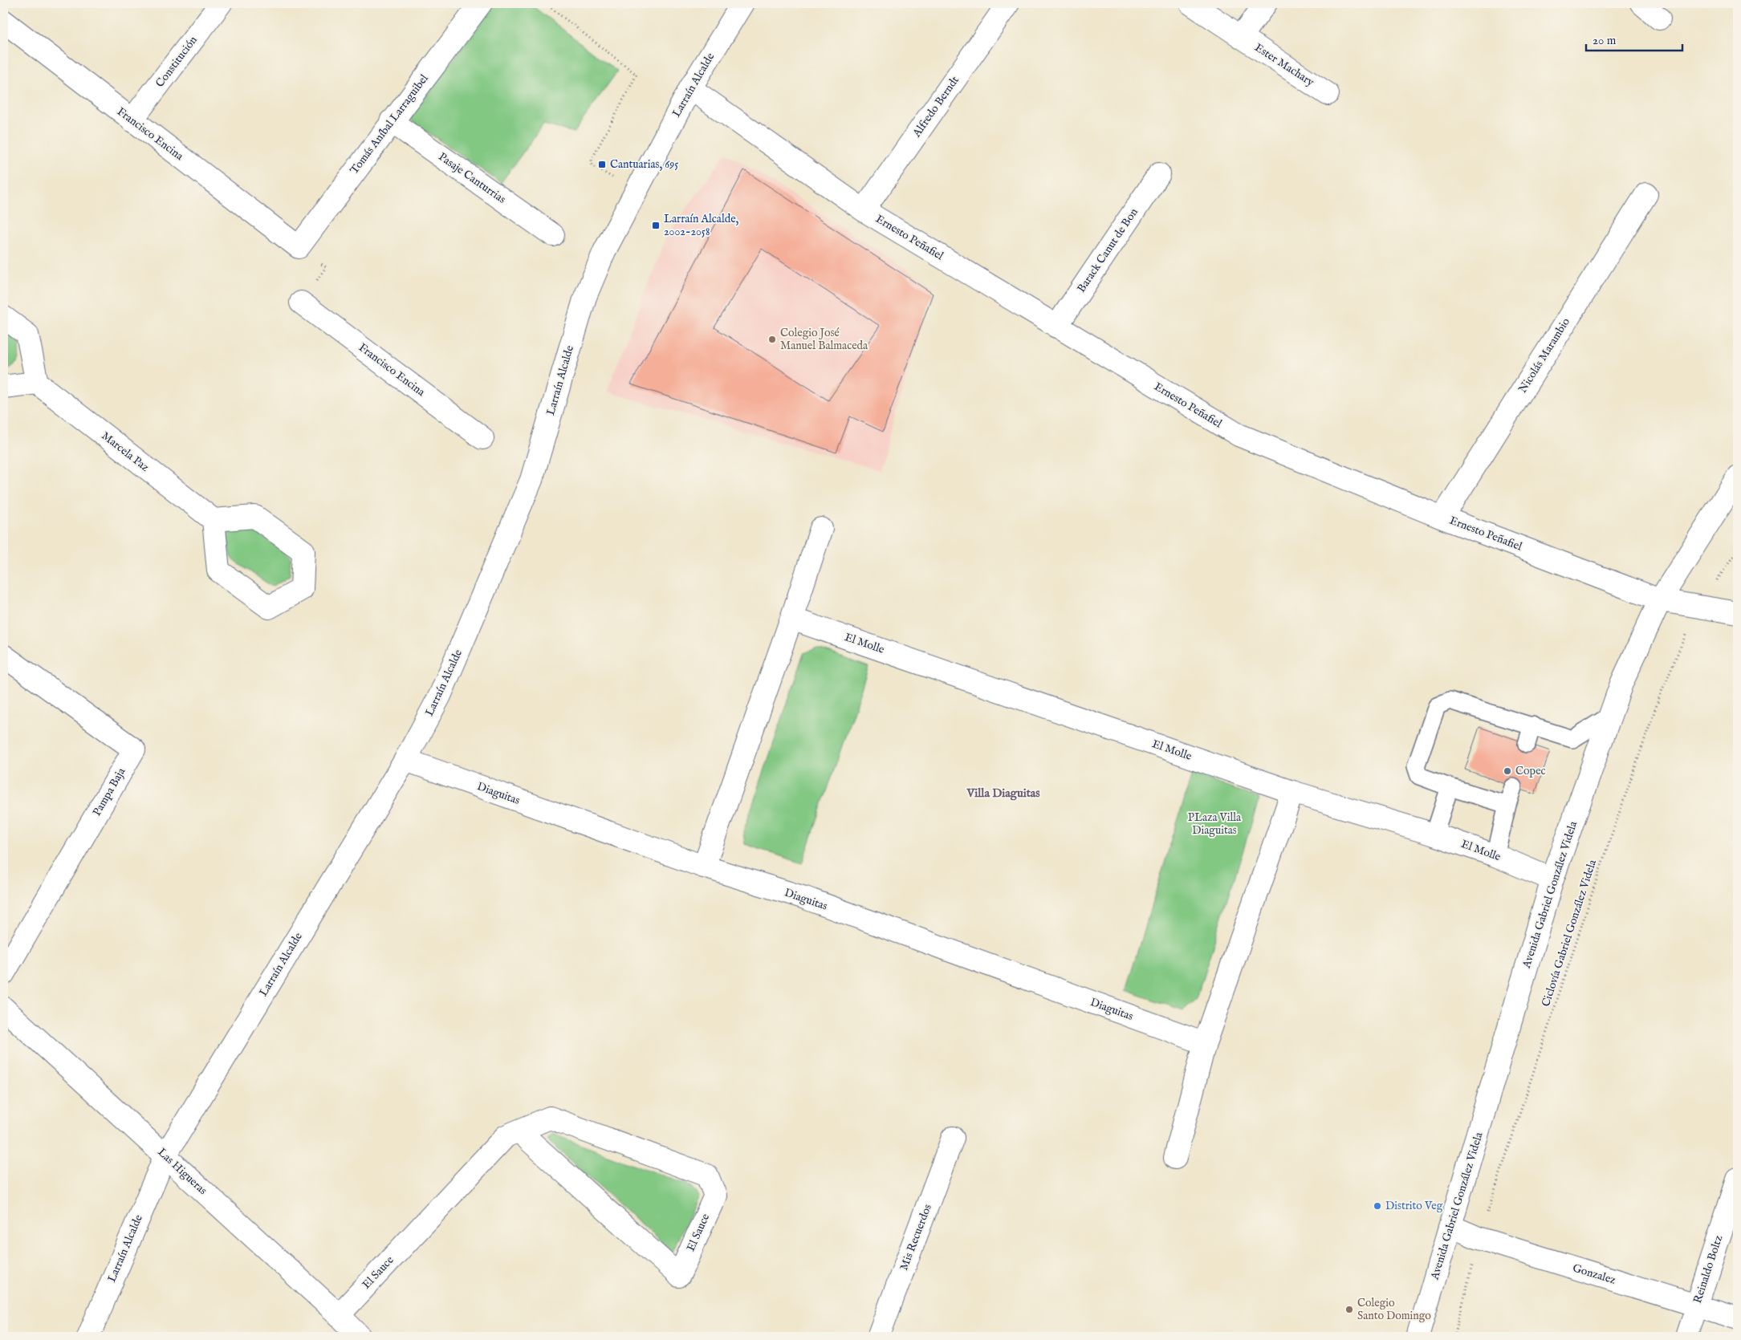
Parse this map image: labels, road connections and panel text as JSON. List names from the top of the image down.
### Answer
{
  "streets": {
    "street": [
      "Constitución",
      "Ester Machary",
      "Larraín Alcalde",
      "Alfredo Berndt",
      "Tomás Aníbal Larraguibel",
      "Francisco Encina",
      "Pasaje Canturrias",
      "Ernesto Peñafiel",
      "Barack Canut de Bon",
      "Nicolás Marambio",
      "Marcela Paz",
      "El Molle",
      "Pampa Baja",
      "Diaguitas",
      "Avenida Gabriel González Videla",
      "Las Higueras",
      "El Sauce",
      "Mis Recuerdos",
      "Reinaldo Boltz",
      "Gonzalez"
    ],
    "path": ["Ciclovía Gabriel González Videla"]
  },
  "crossings": [
    ["Constitución", "Francisco Encina"],
    ["Larraín Alcalde", "Ernesto Peñafiel"],
    ["Larraín Alcalde", "Diaguitas"],
    ["Larraín Alcalde", "Las Higueras"],
    ["Alfredo Berndt", "Ernesto Peñafiel"],
    ["Tomás Aníbal Larraguibel", "Francisco Encina"],
    ["Tomás Aníbal Larraguibel", "Pasaje Canturrias"],
    ["Ernesto Peñafiel", "Barack Canut de Bon"],
    ["Ernesto Peñafiel", "Nicolás Marambio"],
    ["Ernesto Peñafiel", "Avenida Gabriel González Videla"],
    ["Ernesto Peñafiel", "Ciclovía Gabriel González Videla"],
    ["El Molle", "Avenida Gabriel González Videla"],
    ["Avenida Gabriel González Videla", "Gonzalez"],
    ["Ciclovía Gabriel González Videla", "Gonzalez"],
    ["Las Higueras", "El Sauce"],
    ["Reinaldo Boltz", "Gonzalez"]
  ],
  "districts": ["Villa Diaguitas"],
  "parks": ["PLaza Villa Diaguitas"],
  "places": {
    "transit": ["Cantuarias, 695", "Larraín Alcalde, 2002-2058"],
    "other": [
      "Colegio José Manuel Balmaceda",
      "Copec",
      "Distrito Veg",
      "Colegio Santo Domingo"
    ]
  },
  "scale_bar": "20 m"
}
